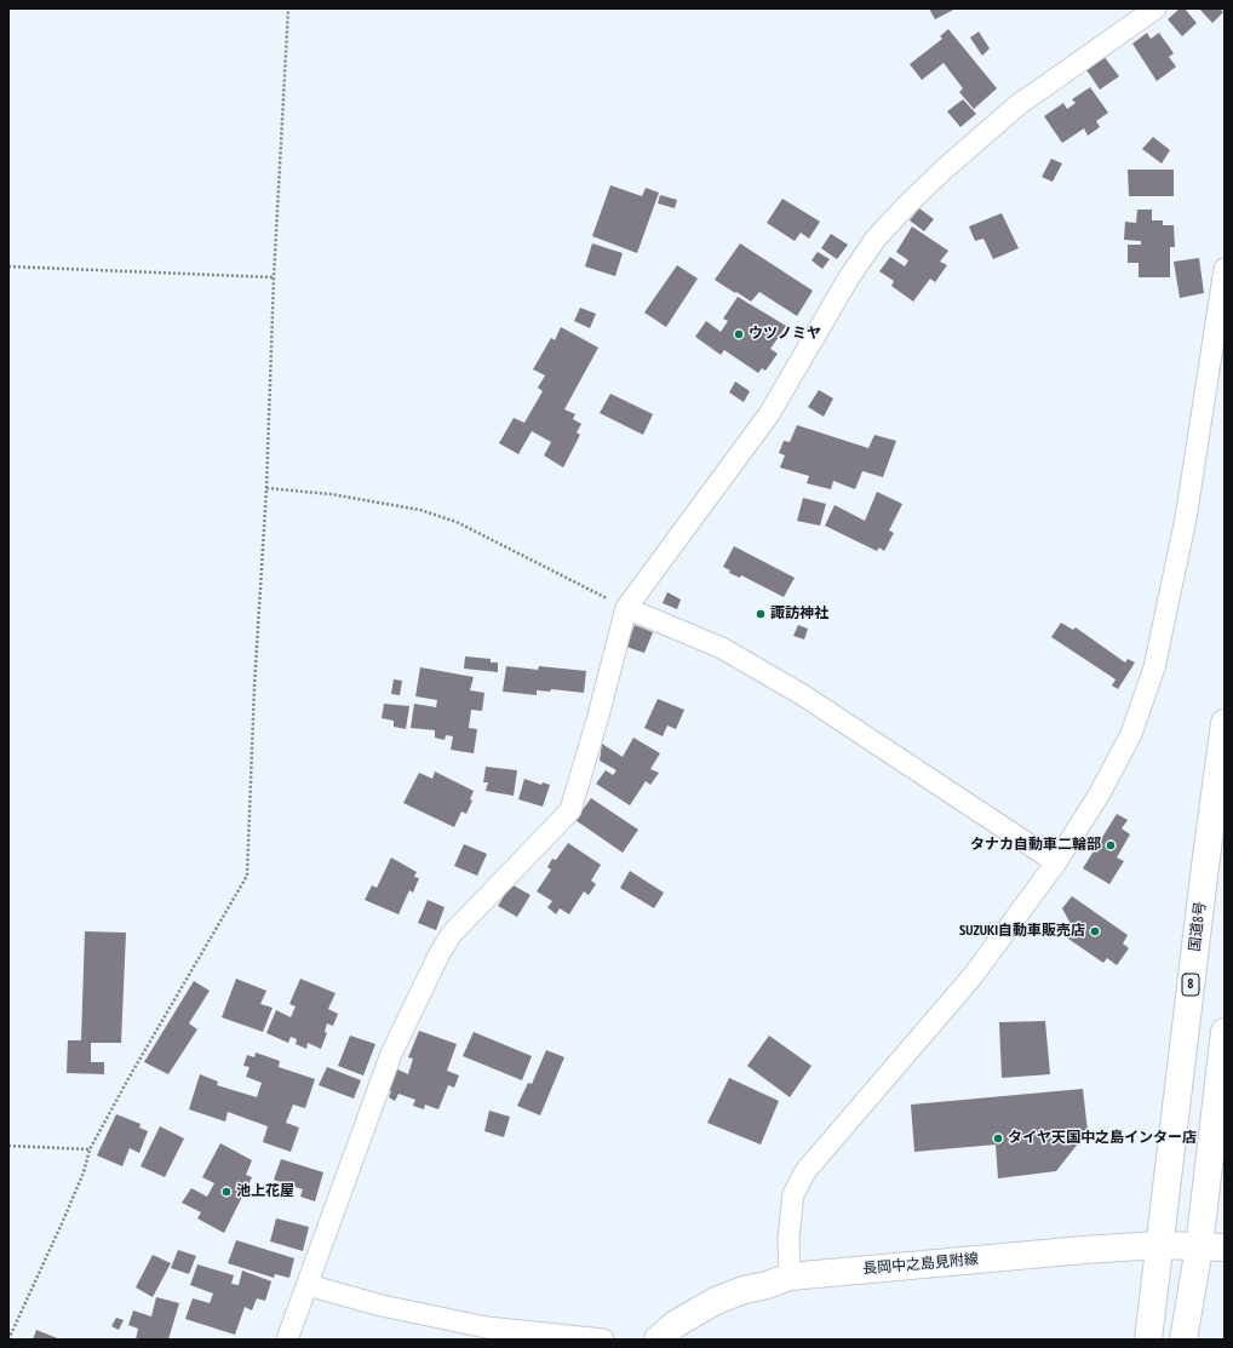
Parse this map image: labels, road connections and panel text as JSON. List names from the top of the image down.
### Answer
{
  "streets": {
    "main road": ["国道8号", "8", "長岡中之島見附線"]
  },
  "crossings": [
    ["国道8号", "8"],
    ["国道8号", "長岡中之島見附線"],
    ["8", "長岡中之島見附線"]
  ],
  "places": [
    "ウツノミヤ",
    "諏訪神社",
    "タナカ自動車二輪部",
    "SUZUKI自動車販売店",
    "タイヤ天国中之島インター店",
    "池上花屋"
  ]
}
